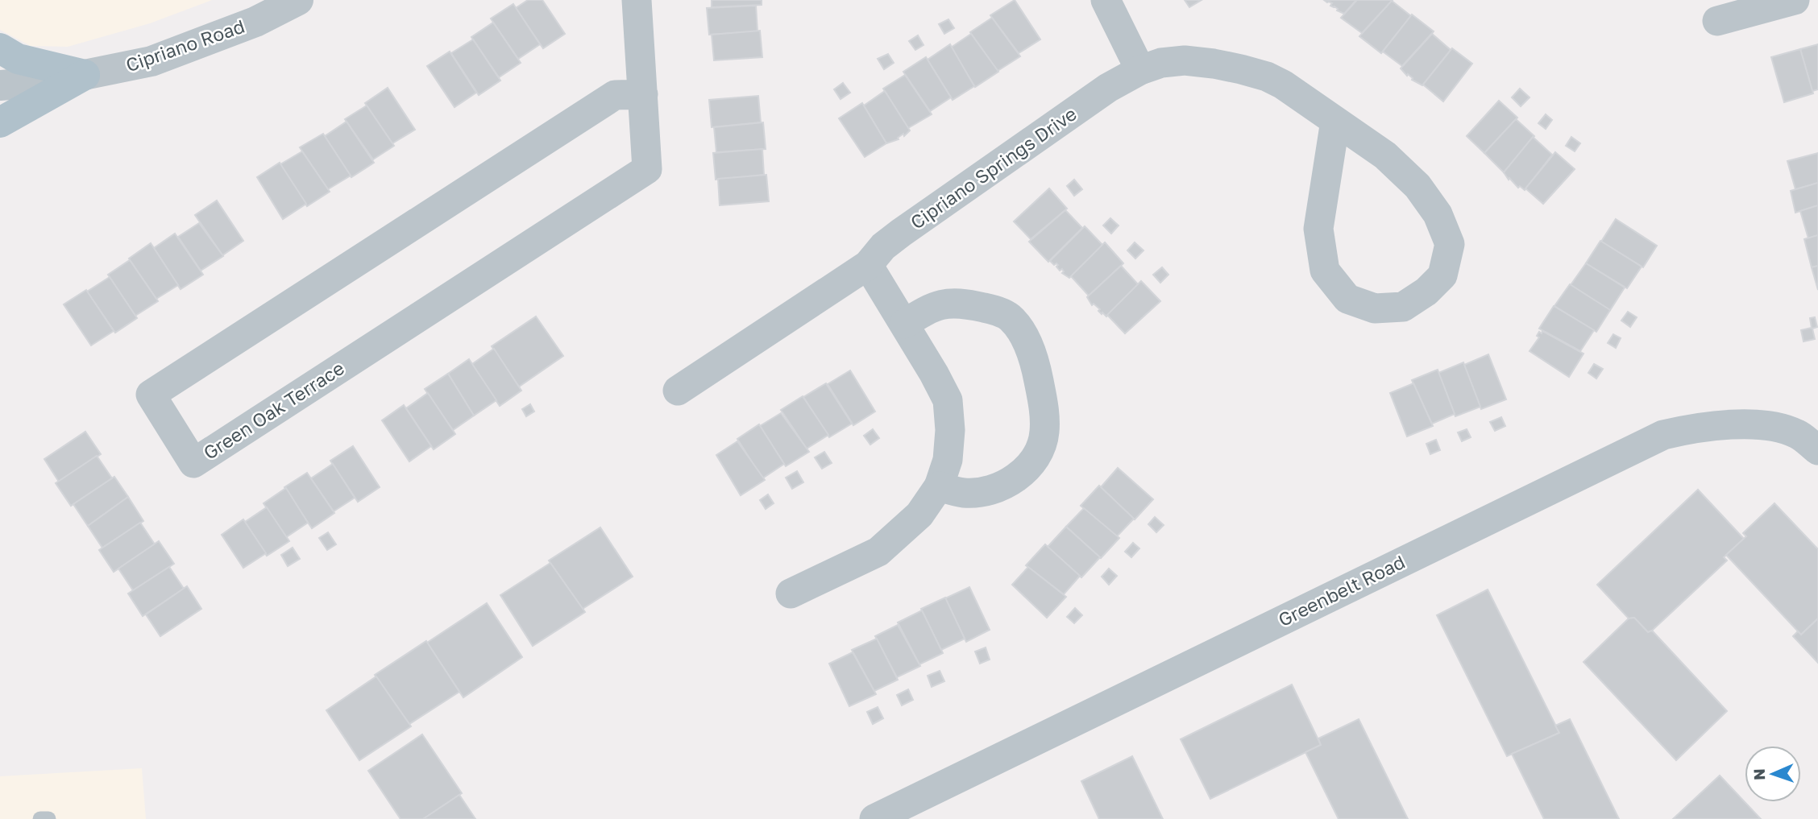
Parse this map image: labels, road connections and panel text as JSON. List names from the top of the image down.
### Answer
{
  "streets": {
    "street": [
      "Cipriano Road",
      "Cipriano Springs Drive",
      "Green Oak Terrace",
      "Greenbelt Road"
    ]
  },
  "north": "left"
}
